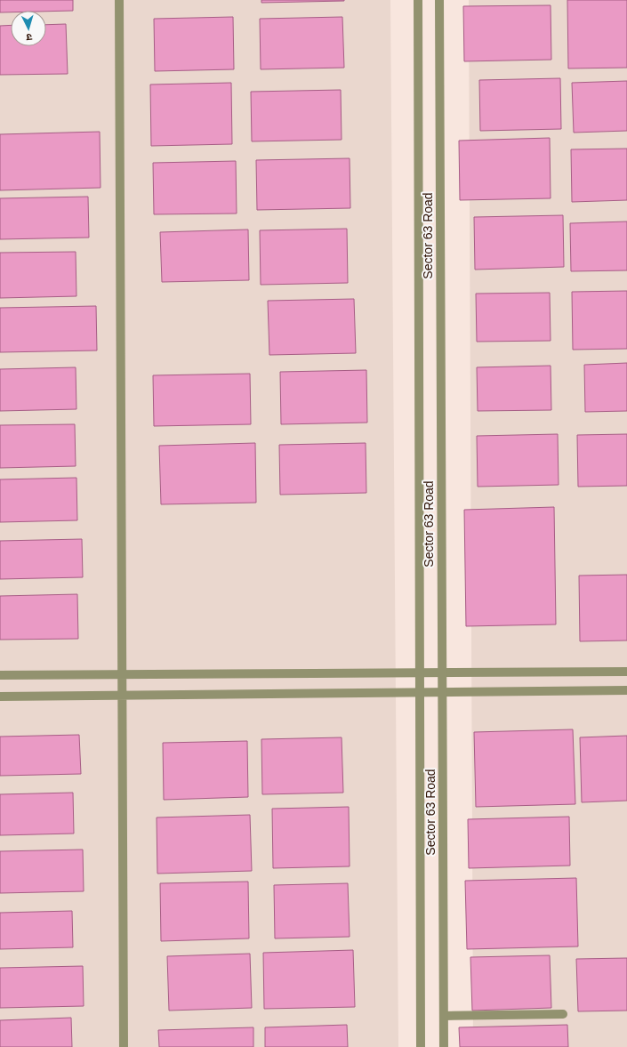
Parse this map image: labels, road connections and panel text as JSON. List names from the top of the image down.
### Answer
{
  "streets": {
    "street": ["Sector 63 Road"]
  },
  "north": "bottom"
}
